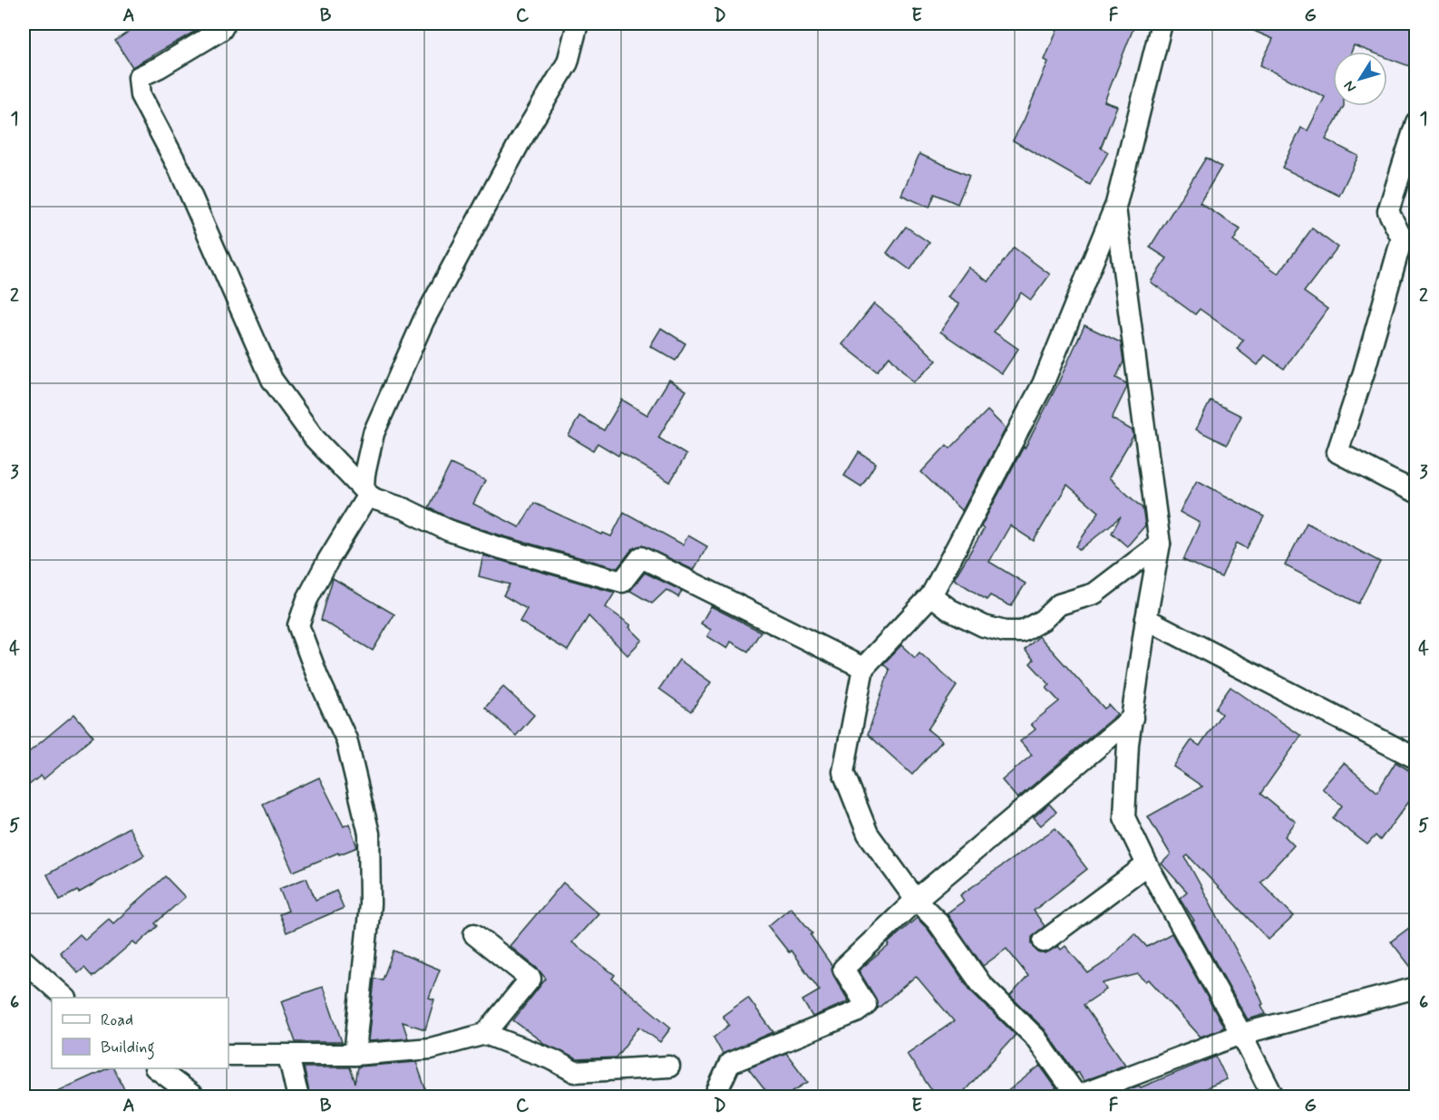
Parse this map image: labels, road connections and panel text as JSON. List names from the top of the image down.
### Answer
{
  "legend": ["Road", "Building"],
  "north": "bottom left",
  "grid": {
    "columns": [
      "A",
      "B",
      "C",
      "D",
      "E",
      "F",
      "G"
    ],
    "rows": [
      "1",
      "2",
      "3",
      "4",
      "5",
      "6"
    ]
  }
}
